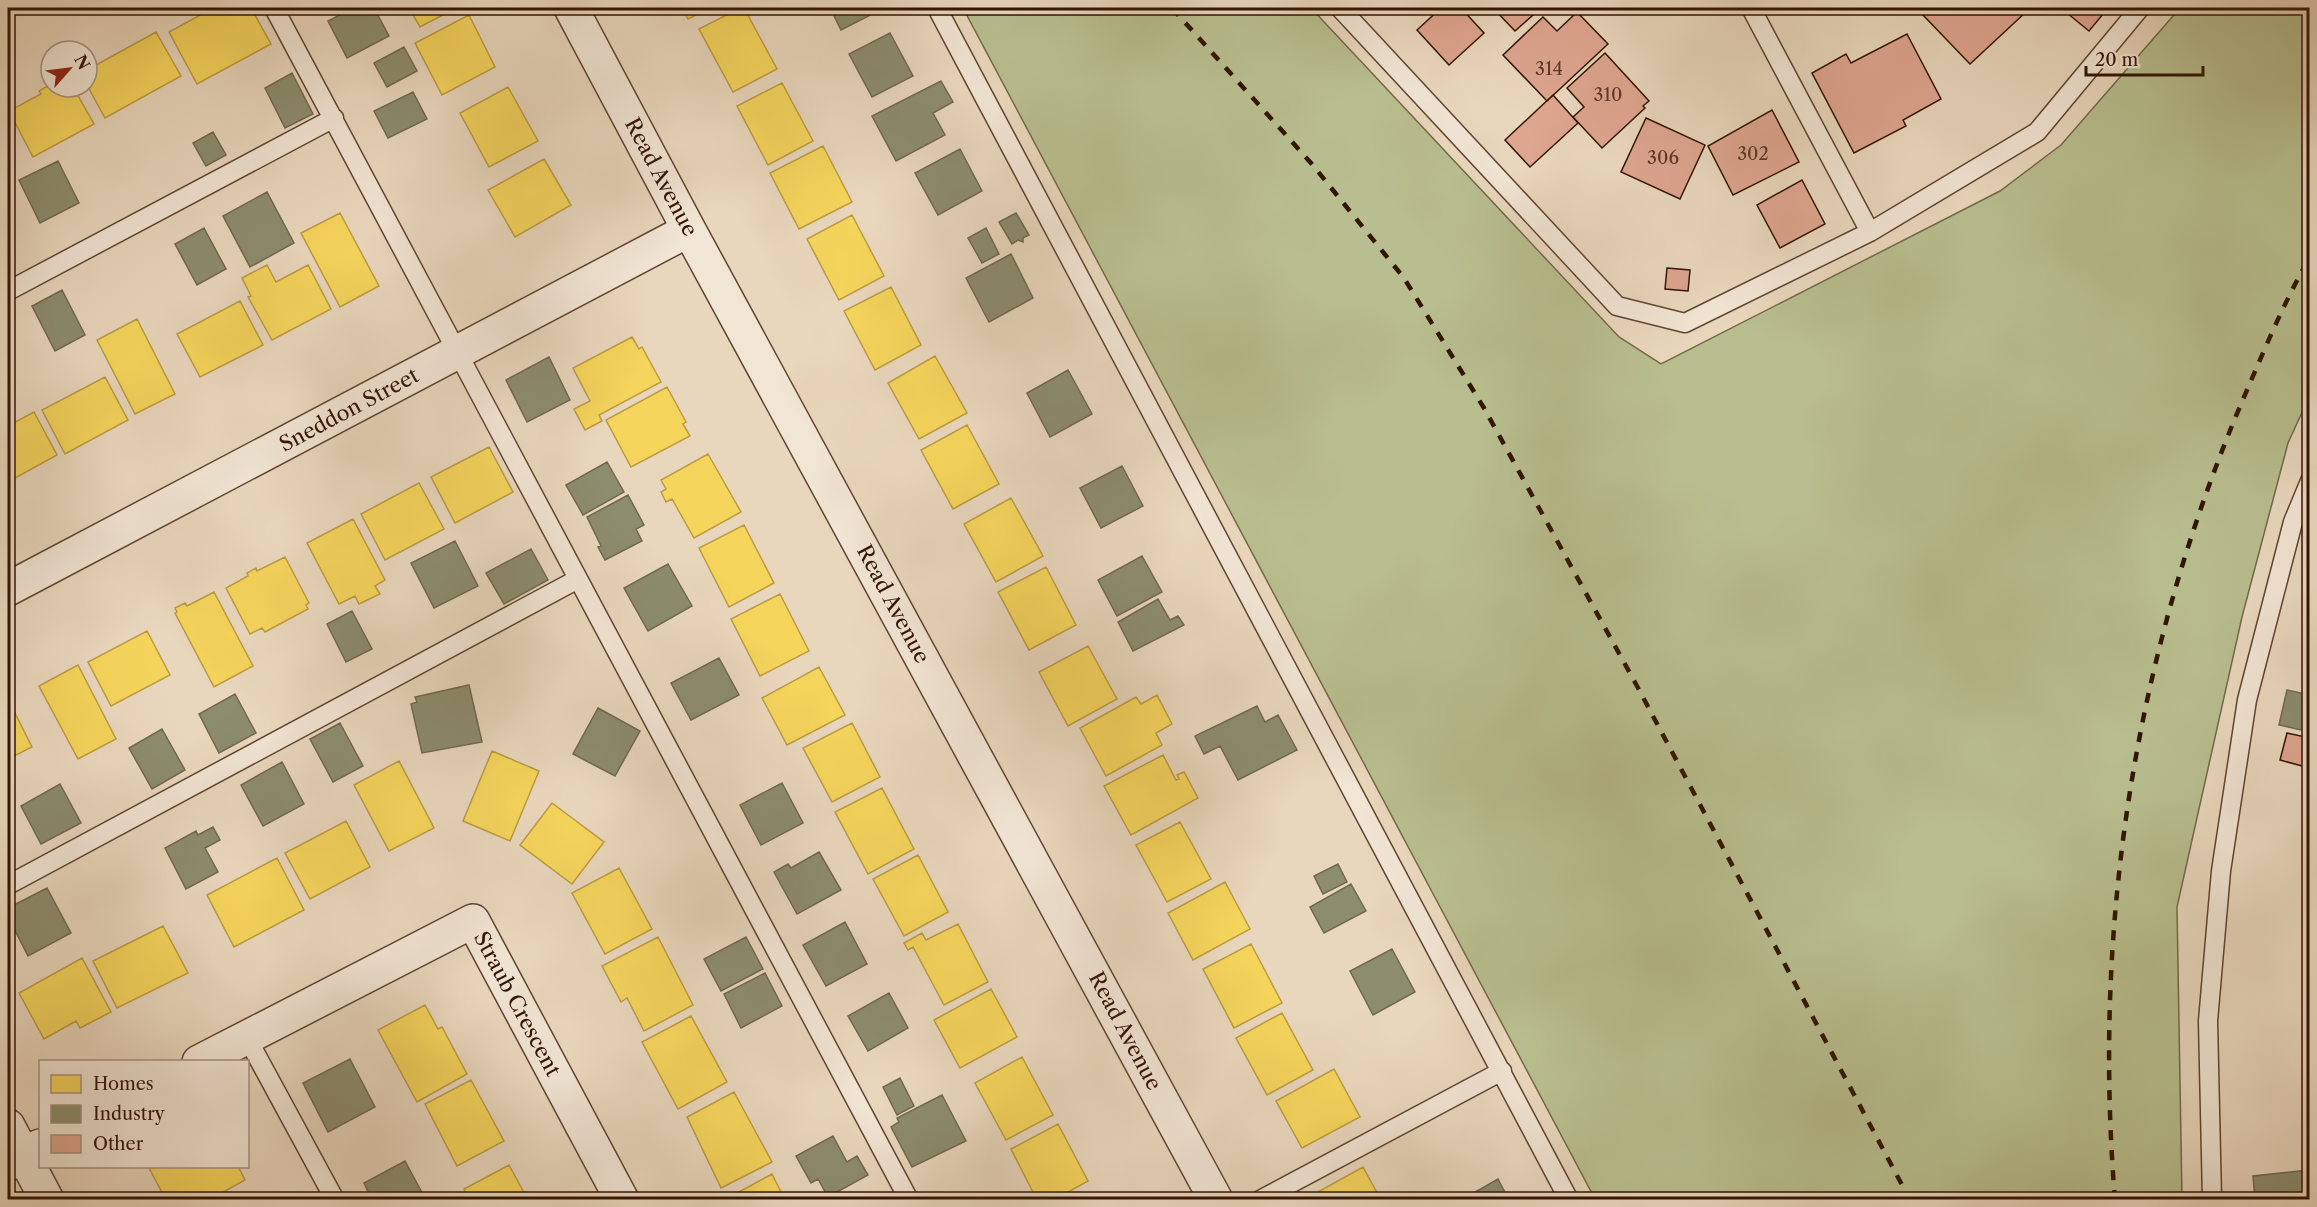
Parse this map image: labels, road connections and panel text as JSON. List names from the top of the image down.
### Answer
{
  "streets": {
    "street": ["Read Avenue", "Sneddon Street", "Straub Crescent"]
  },
  "crossings": [
    ["Read Avenue", "Sneddon Street"]
  ],
  "house_numbers": [
    "314",
    "310",
    "302",
    "306"
  ],
  "legend": ["Homes", "Industry", "Other"],
  "scale_bar": "20 m",
  "north": "top right"
}
